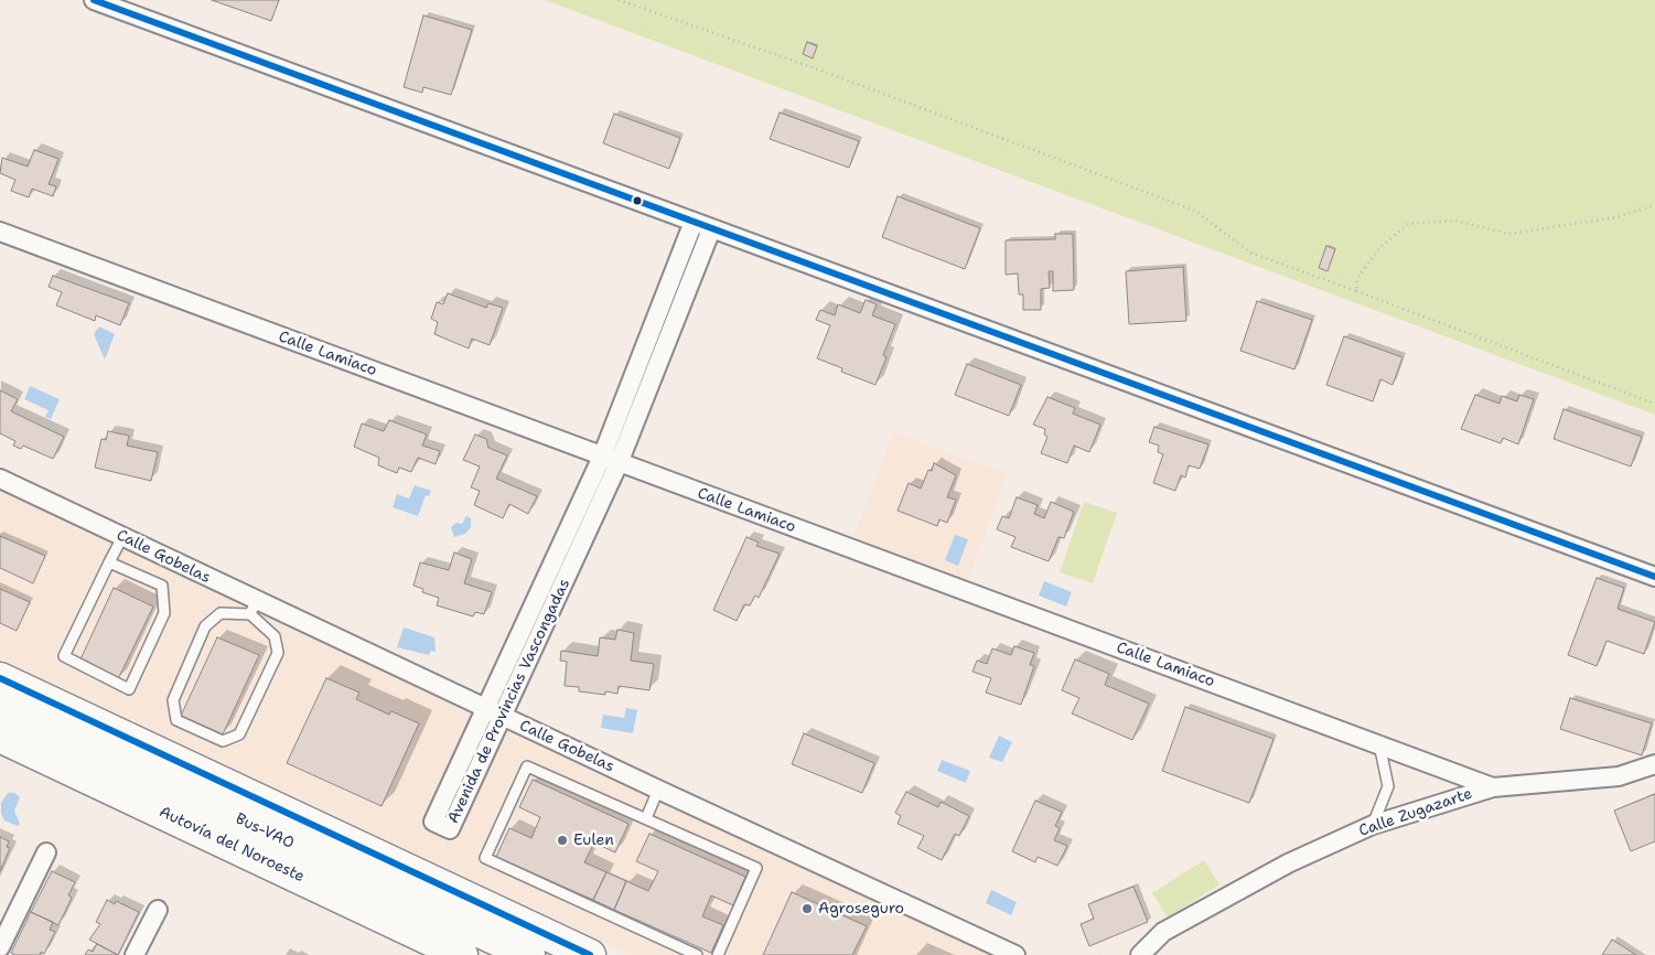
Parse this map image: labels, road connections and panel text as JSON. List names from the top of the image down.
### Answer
{
  "streets": {
    "highway": ["Bus-VAO", "Autovía del Noroeste"],
    "street": [
      "Calle Lamiaco",
      "Calle Gobelas",
      "Avenida de Provincias Vascongadas",
      "Calle Zugazarte"
    ]
  },
  "crossings": [
    ["Calle Lamiaco", "Avenida de Provincias Vascongadas"],
    ["Calle Lamiaco", "Calle Zugazarte"],
    ["Calle Gobelas", "Avenida de Provincias Vascongadas"]
  ],
  "places": ["Eulen", "Agroseguro"]
}
